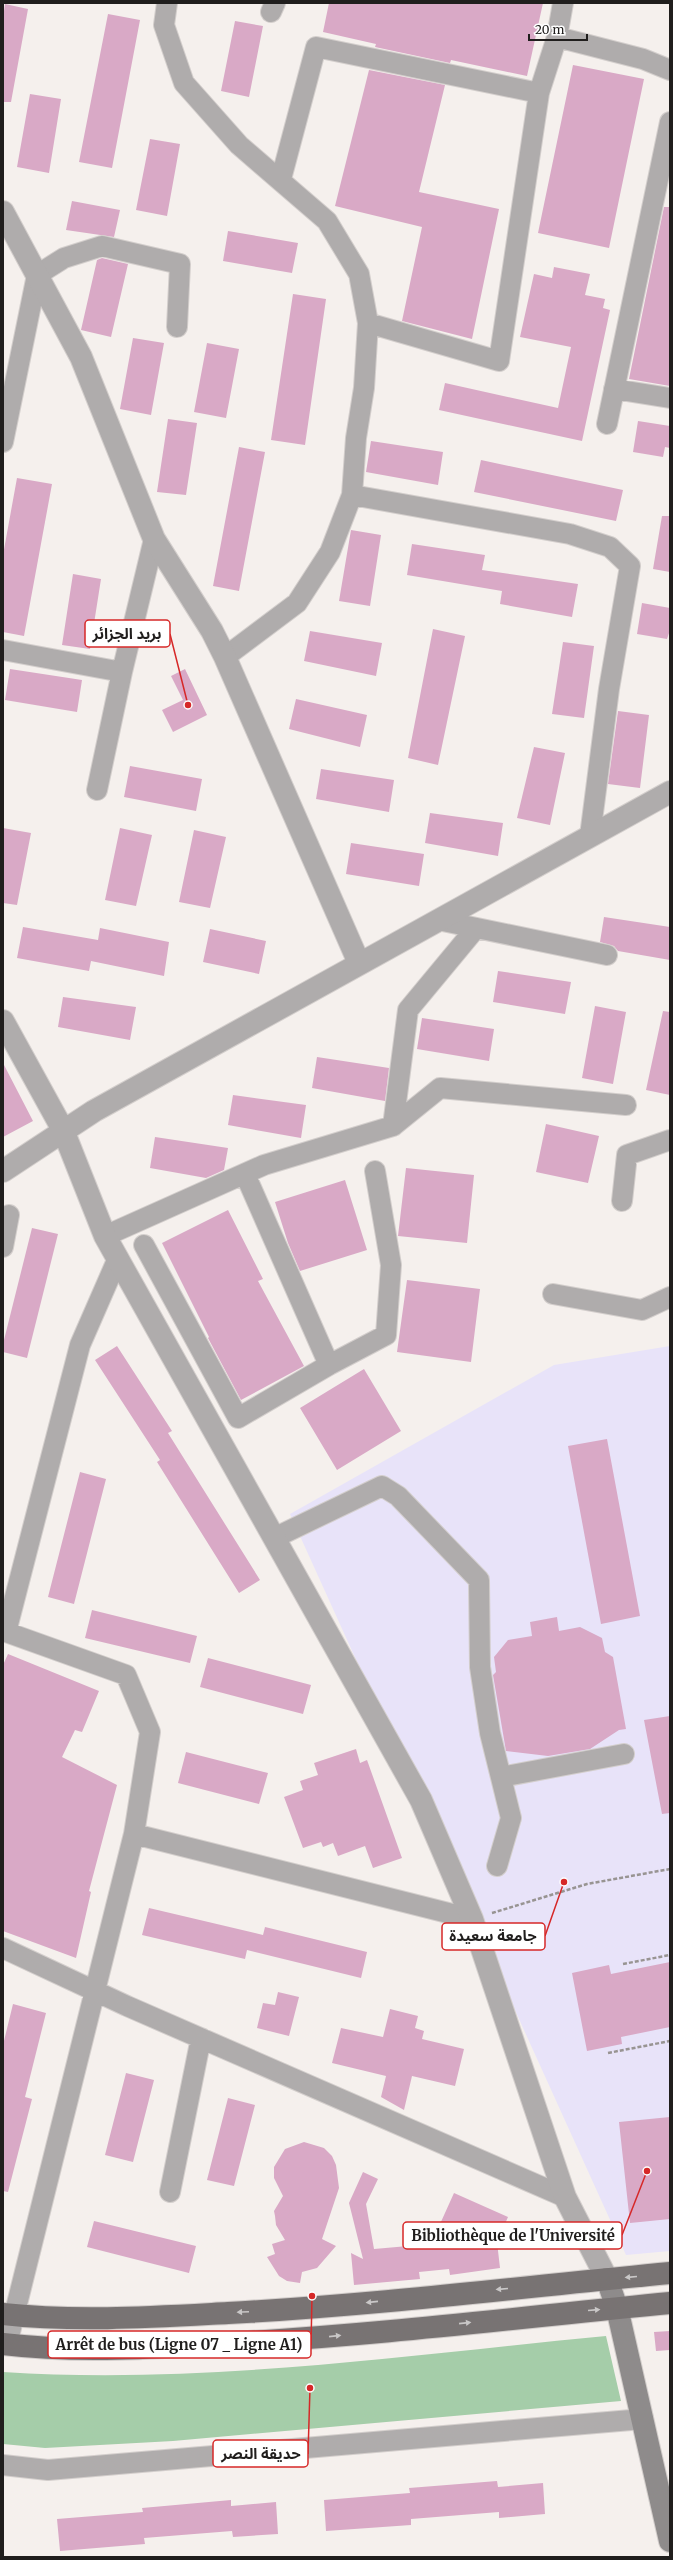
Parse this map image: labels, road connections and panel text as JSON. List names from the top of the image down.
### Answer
{
  "places": [
    "بريد الجزائر",
    "جامعة سعيدة",
    "Bibliothèque de l'Université",
    "Arrêt de bus (Ligne 07 _ Ligne A1)",
    "حديقة النصر"
  ],
  "scale_bar": "20 m"
}
